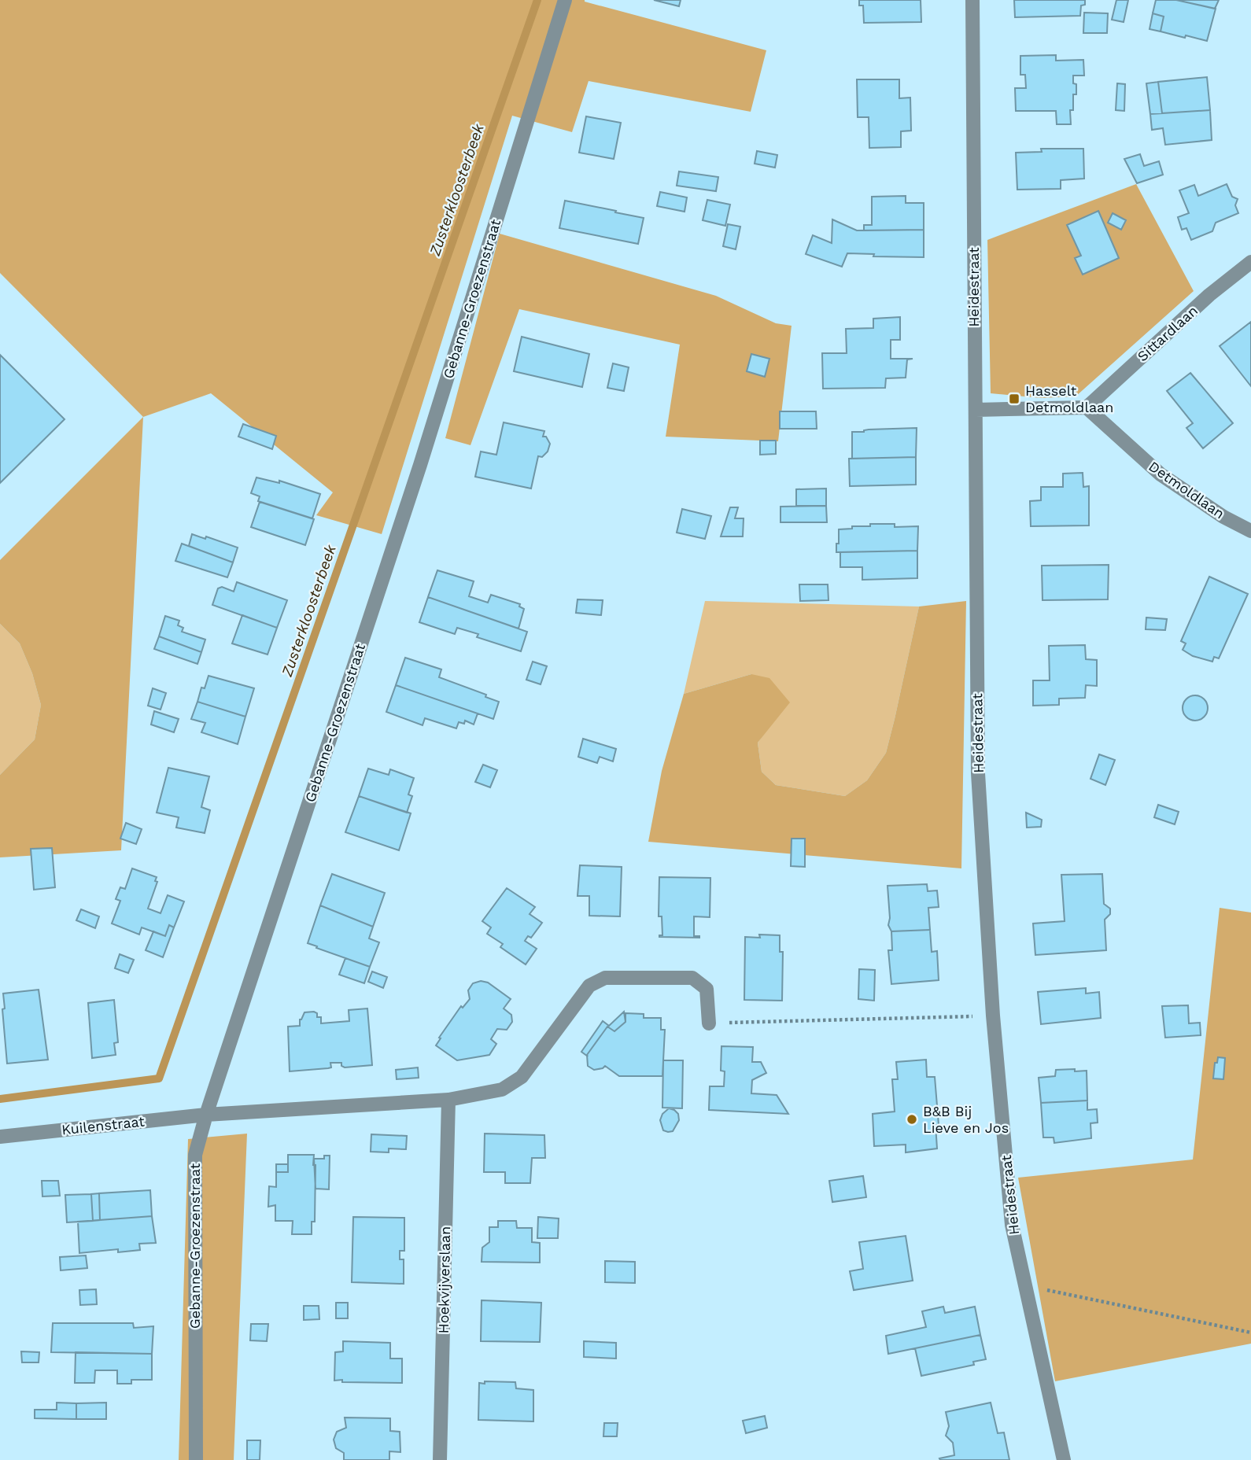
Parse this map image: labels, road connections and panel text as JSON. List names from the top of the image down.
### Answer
{
  "streets": {
    "street": [
      "Heidestraat",
      "Gebanne-Groezenstraat",
      "Sittardlaan",
      "Detmoldlaan",
      "Kuilenstraat",
      "Hoekvijverslaan"
    ]
  },
  "crossings": [
    ["Gebanne-Groezenstraat", "Kuilenstraat"],
    ["Sittardlaan", "Detmoldlaan"]
  ],
  "water": ["Zusterkloosterbeek"],
  "places": {
    "transit": ["Hasselt Detmoldlaan"],
    "other": ["B&B Bij Lieve en Jos"]
  }
}
